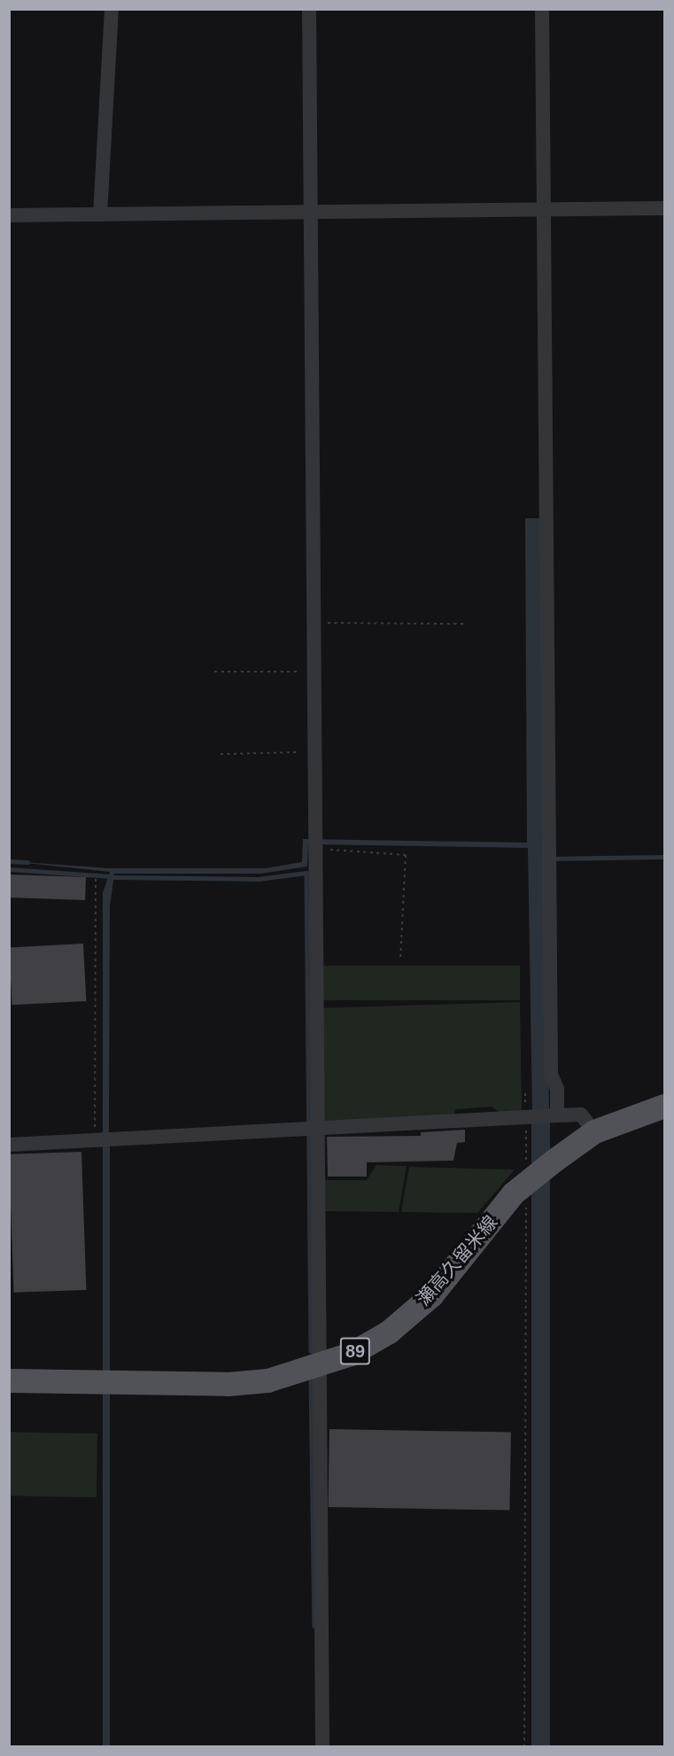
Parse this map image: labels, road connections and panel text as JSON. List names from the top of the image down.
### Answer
{
  "streets": {
    "main road": ["瀬高久留米線", "89"]
  }
}
